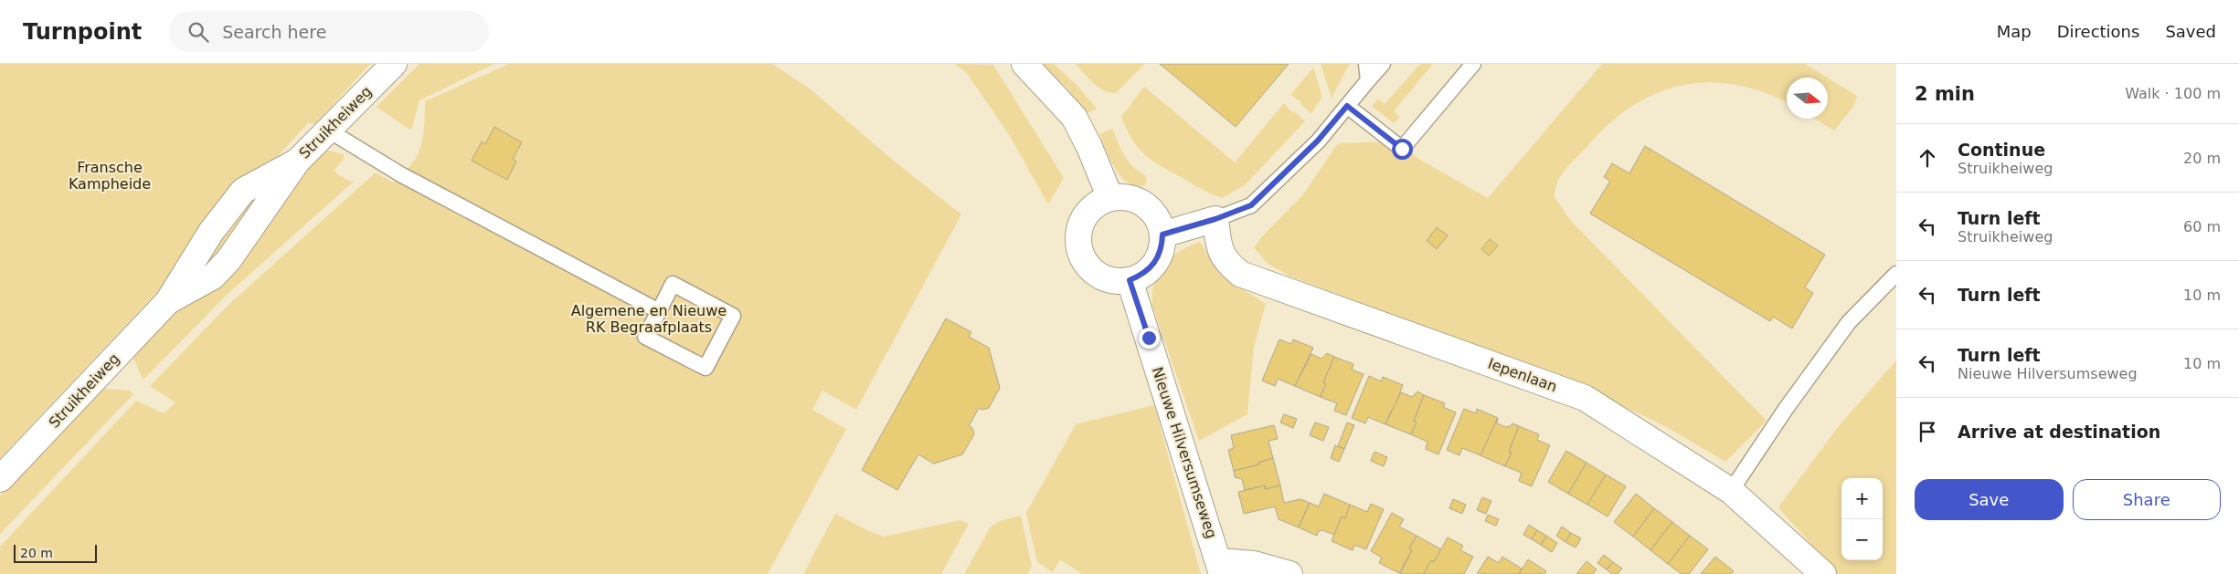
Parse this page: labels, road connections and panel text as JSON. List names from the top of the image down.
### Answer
{
  "streets": {
    "street": ["Struikheiweg", "Iepenlaan", "Nieuwe Hilversumseweg"]
  },
  "parks": ["Fransche Kampheide", "Algemene en Nieuwe RK Begraafplaats"],
  "scale_bar": "20 m",
  "north": "right",
  "page": {
    "header": "Turnpoint",
    "search": "Search here",
    "nav": ["Map", "Directions", "Saved"],
    "heading": ["2 min", "Walk · 100 m"],
    "list": [
      ["Continue", "Struikheiweg", "20 m"],
      ["Turn left", "Struikheiweg", "60 m"],
      ["Turn left", "10 m"],
      ["Turn left", "Nieuwe Hilversumseweg", "10 m"],
      "Arrive at destination"
    ],
    "buttons": ["Save", "Share"],
    "map_buttons": ["+", "−"],
    "scale": "20 m"
  }
}
